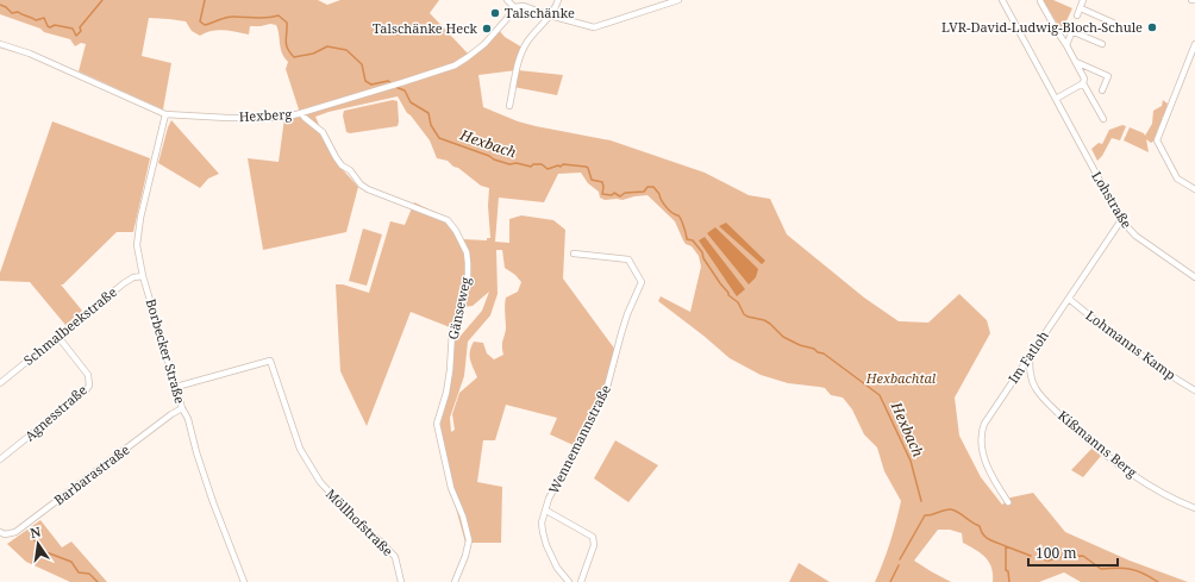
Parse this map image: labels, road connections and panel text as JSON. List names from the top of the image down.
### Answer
{
  "streets": {
    "street": [
      "Hexberg",
      "Lohstraße",
      "Gänseweg",
      "Schmalbeekstraße",
      "Lohmanns Kamp",
      "Borbecker Straße",
      "Im Fatloh",
      "Agnesstraße",
      "Wennemannstraße",
      "Kißmanns Berg",
      "Barbarastraße",
      "Möllhofstraße"
    ]
  },
  "crossings": [
    ["Hexberg", "Gänseweg"],
    ["Hexberg", "Borbecker Straße"],
    ["Lohstraße", "Im Fatloh"],
    ["Schmalbeekstraße", "Borbecker Straße"],
    ["Schmalbeekstraße", "Agnesstraße"],
    ["Lohmanns Kamp", "Im Fatloh"],
    ["Borbecker Straße", "Barbarastraße"],
    ["Borbecker Straße", "Möllhofstraße"],
    ["Im Fatloh", "Kißmanns Berg"]
  ],
  "water": ["Hexbach"],
  "parks": ["Hexbachtal"],
  "places": ["Talschänke", "LVR-David-Ludwig-Bloch-Schule", "Talschänke Heck"],
  "scale_bar": "100 m",
  "north": "top"
}
